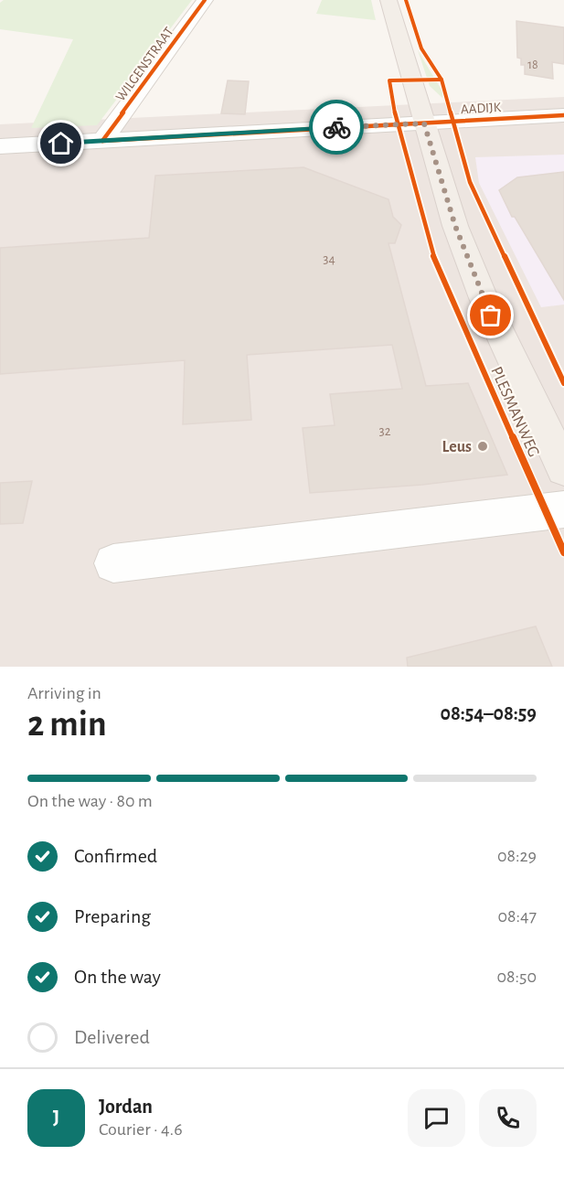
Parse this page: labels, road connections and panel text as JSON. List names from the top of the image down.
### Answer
{
  "streets": {
    "main road": ["PLESMANWEG"],
    "street": ["WILGENSTRAAT", "AADIJK"]
  },
  "crossings": [
    ["WILGENSTRAAT", "AADIJK"],
    ["AADIJK", "PLESMANWEG"]
  ],
  "places": ["Leus"],
  "house_numbers": ["18", "34", "32"],
  "page": {
    "heading": ["2 min", "Arriving in", "08:54–08:59"],
    "panel": ["Jordan", "Courier · 4.6"],
    "bar": "On the way · 80 m",
    "list": [
      ["Confirmed", "08:29"],
      ["Preparing", "08:47"],
      ["On the way", "08:50"],
      "Delivered"
    ],
    "round": "J"
  }
}
